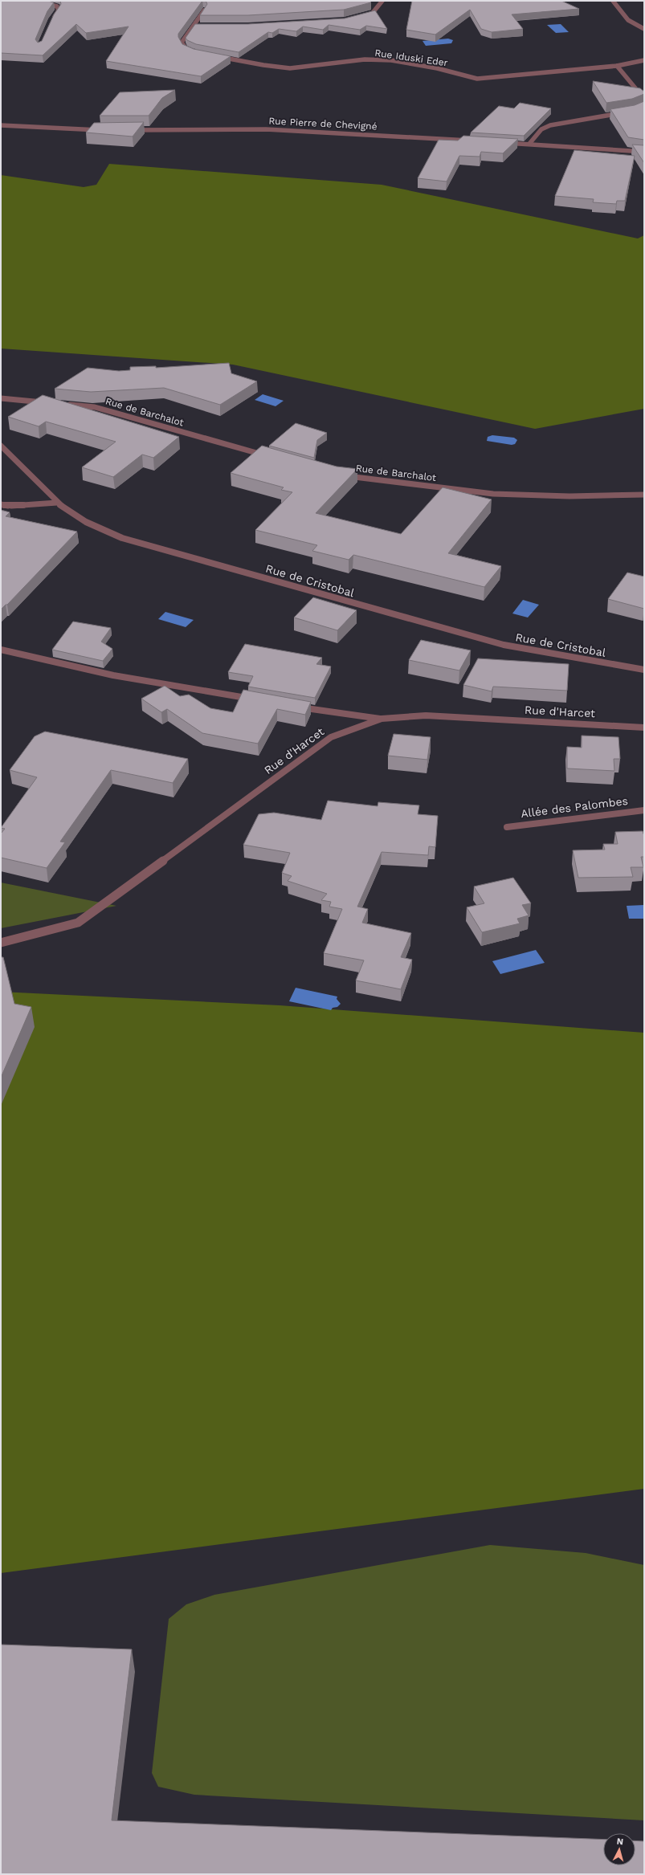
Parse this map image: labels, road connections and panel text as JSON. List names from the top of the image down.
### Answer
{
  "streets": {
    "street": [
      "Rue Iduski Eder",
      "Rue Pierre de Chevigné",
      "Rue de Barchalot",
      "Rue de Cristobal",
      "Rue d'Harcet",
      "Allée des Palombes"
    ]
  },
  "north": "top"
}
